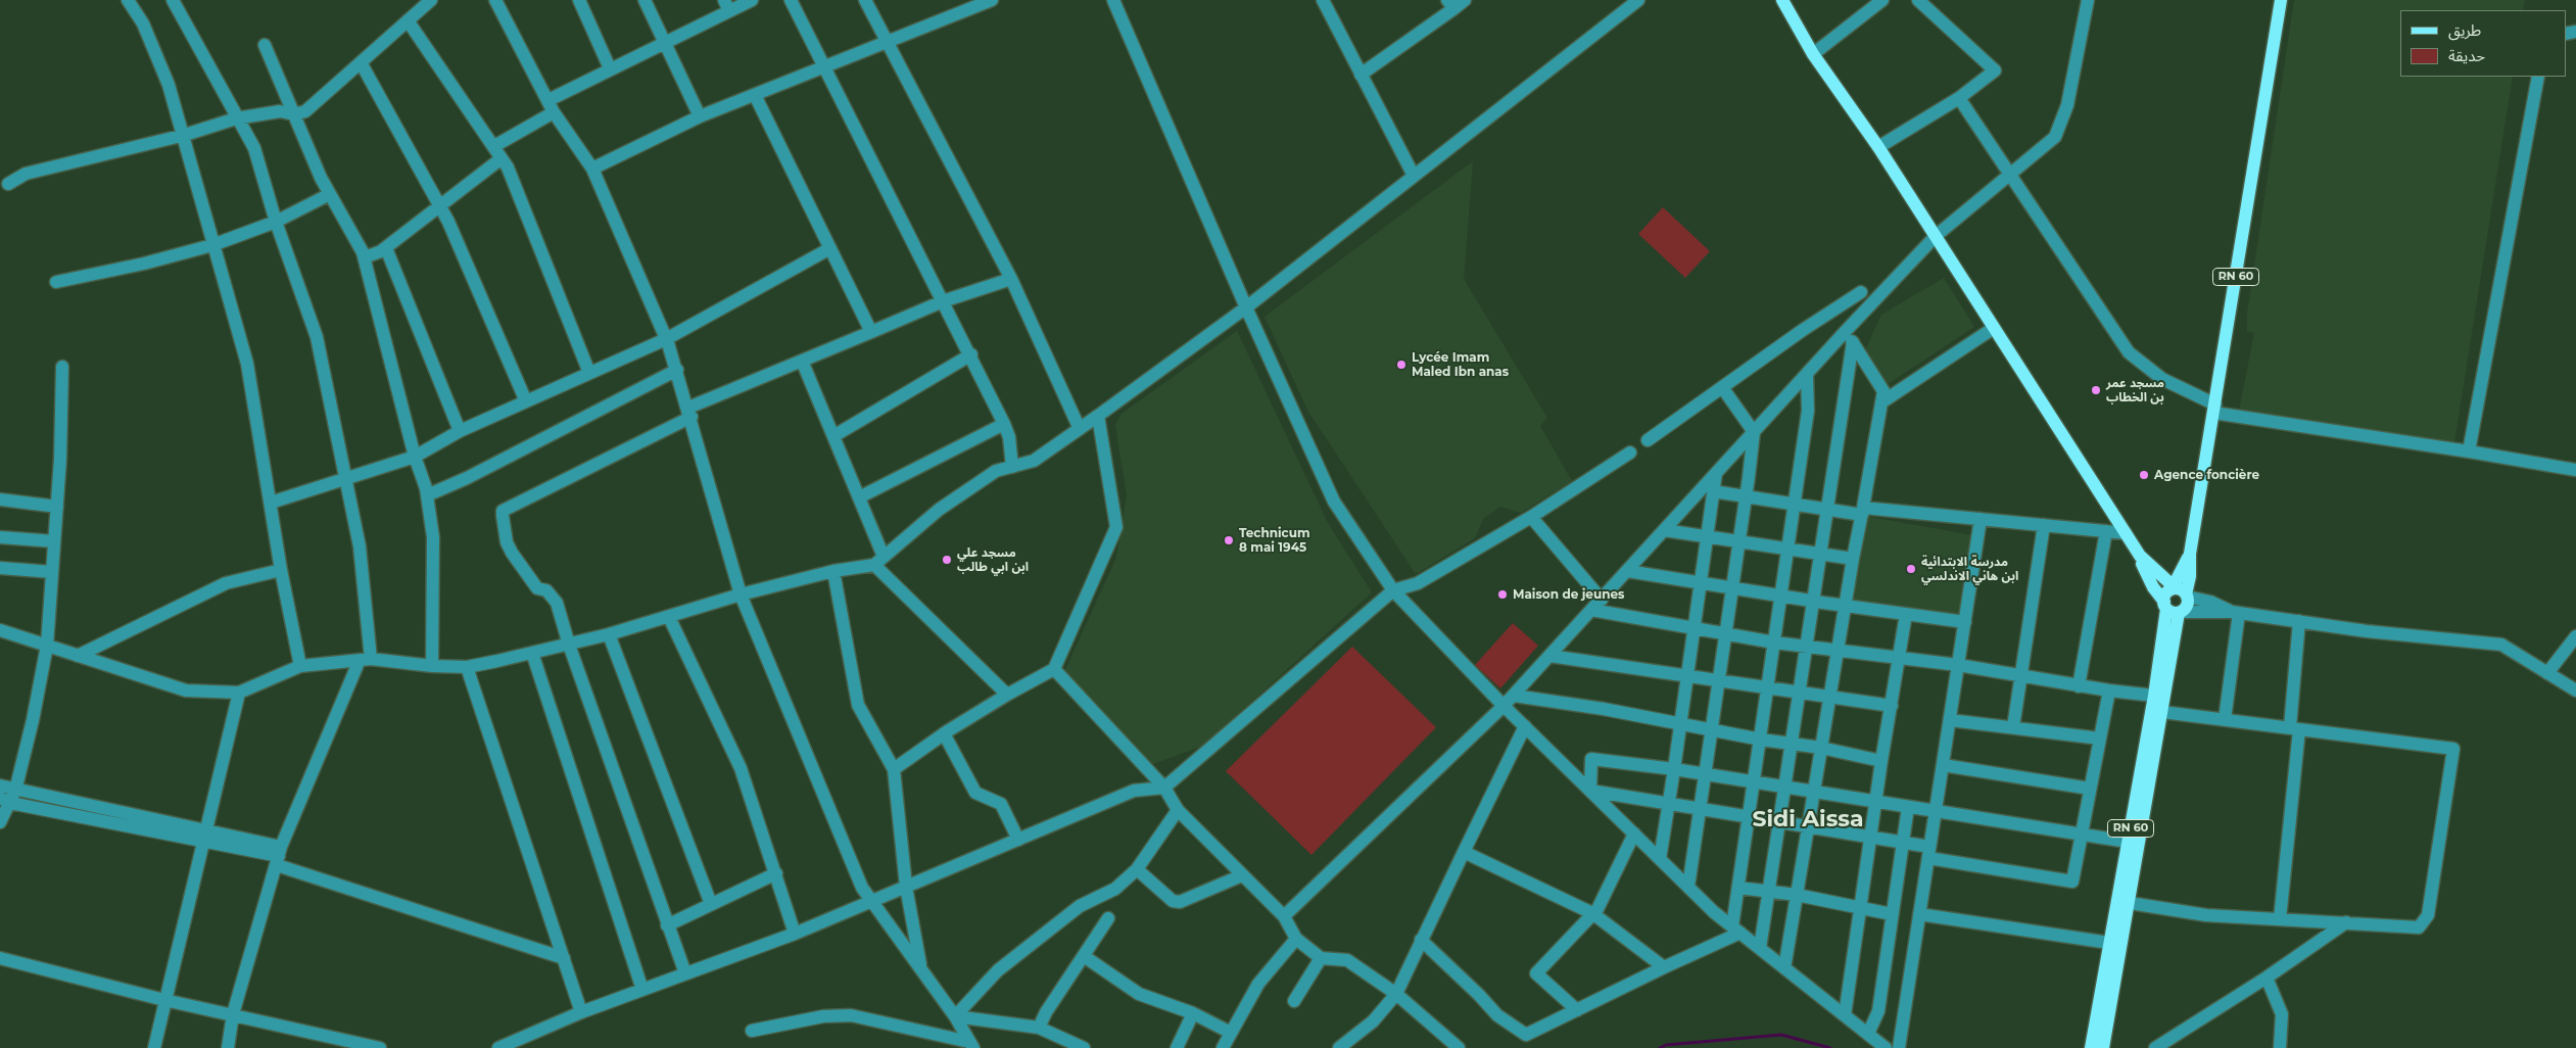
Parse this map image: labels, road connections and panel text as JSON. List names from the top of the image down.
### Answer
{
  "streets": {
    "main road": ["RN 60"]
  },
  "districts": ["Sidi Aissa"],
  "places": [
    "Lycée Imam Maled Ibn anas",
    "مسجد عمر بن الخطاب",
    "Agence foncière",
    "Technicum 8 mai 1945",
    "مسجد علي ابن ابي طالب",
    "مدرسة الابتدائية ابن هاني الاندلسي",
    "Maison de jeunes"
  ],
  "legend": ["طريق", "حديقة"]
}
